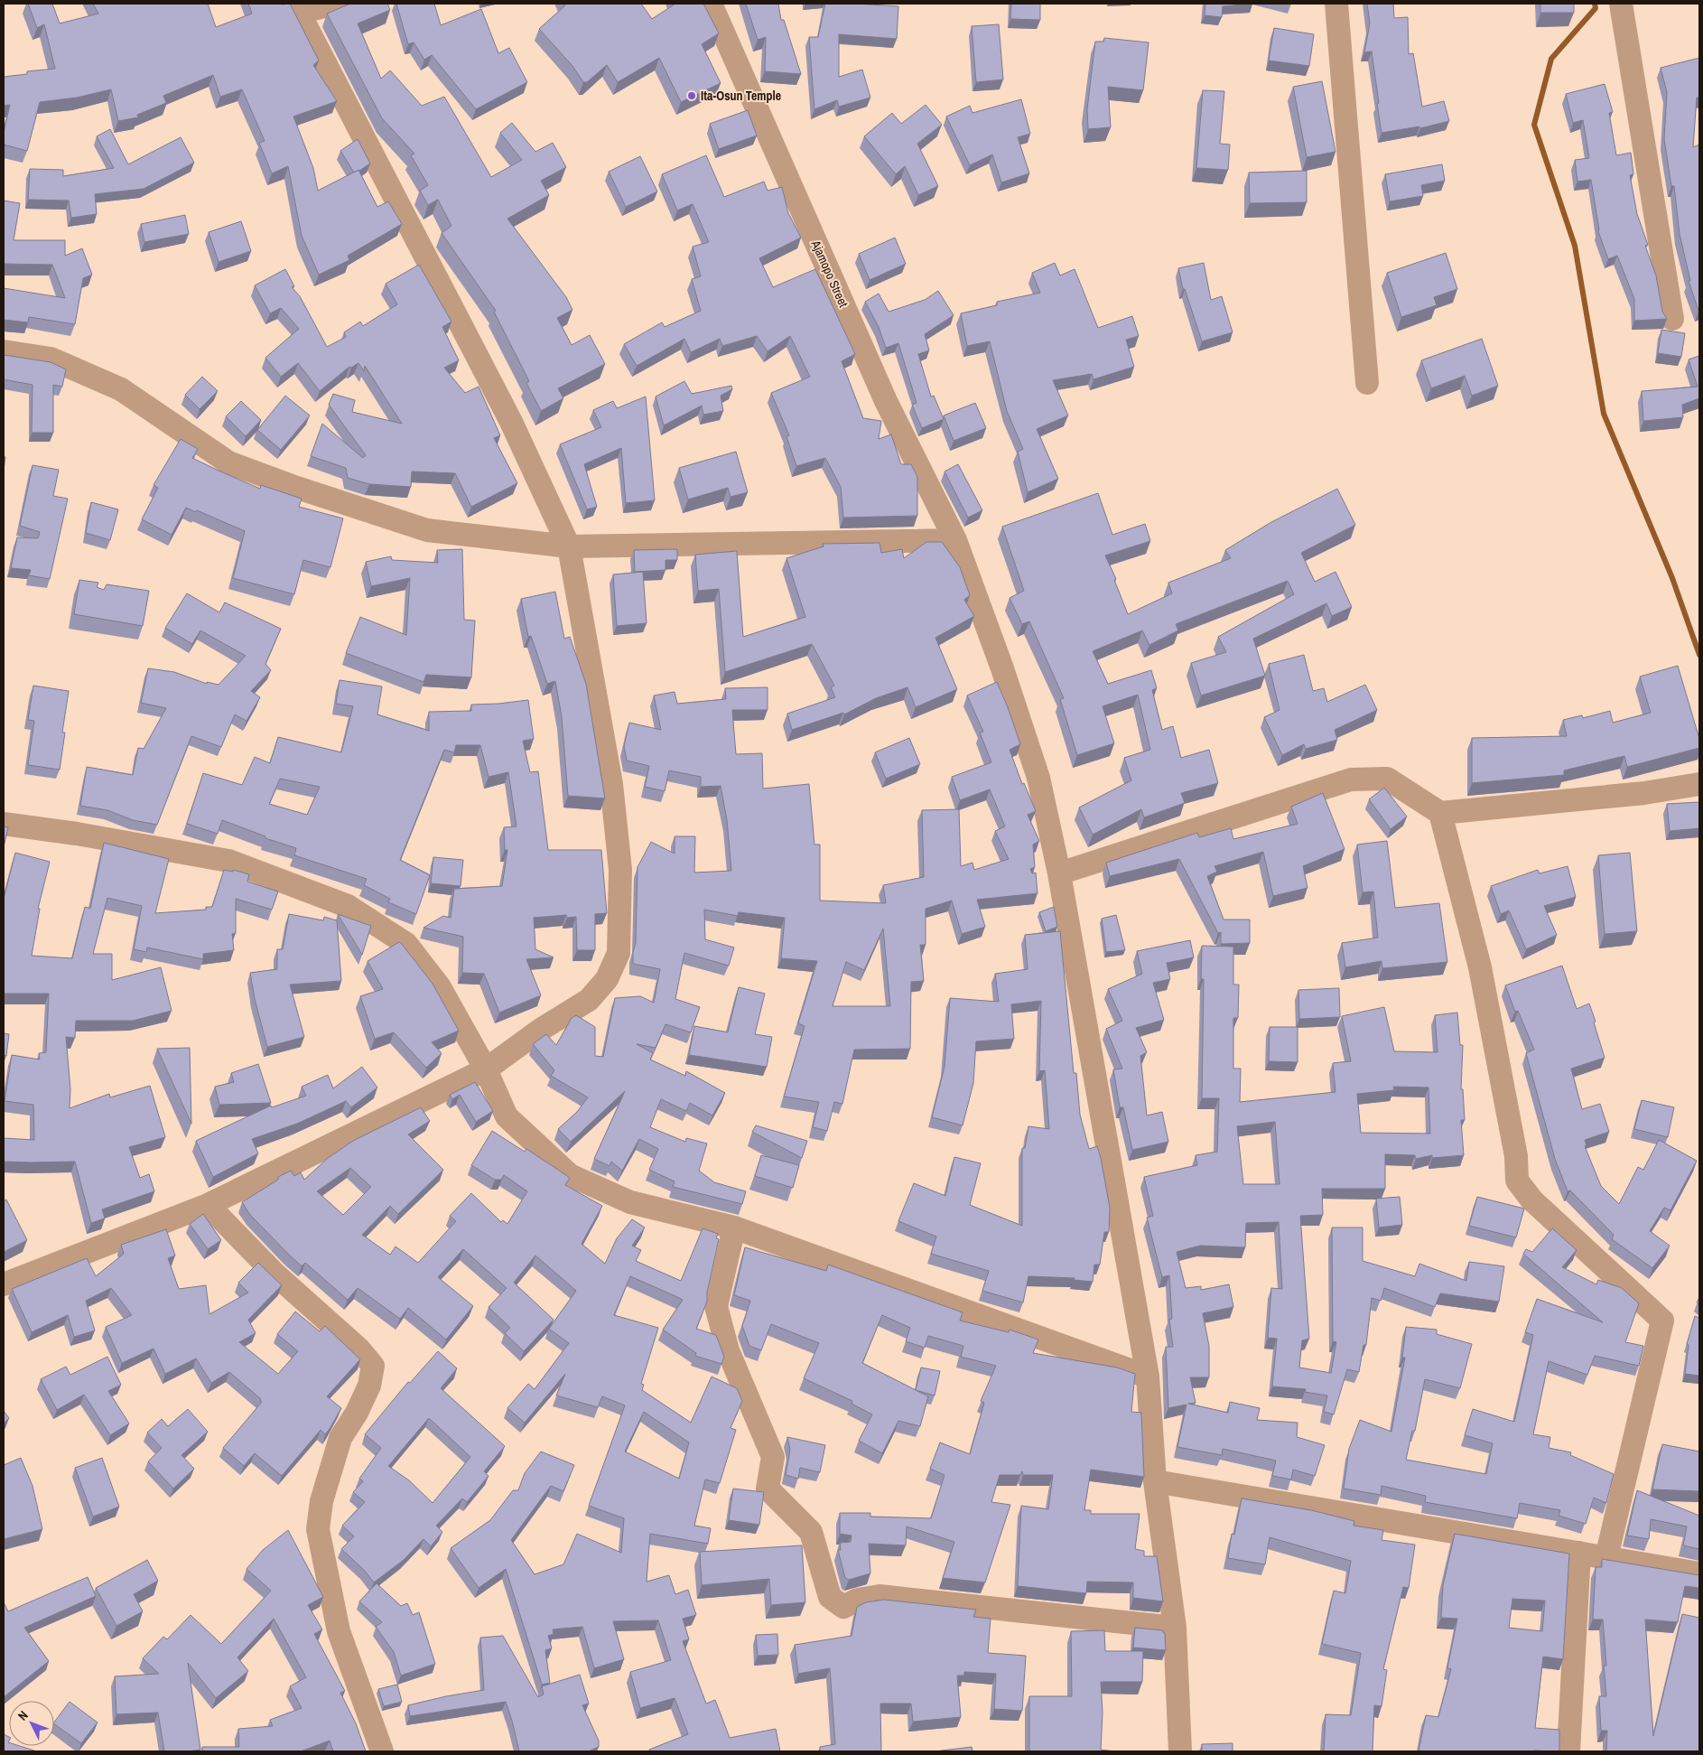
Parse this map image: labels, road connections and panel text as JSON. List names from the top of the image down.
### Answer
{
  "streets": {
    "street": ["Ajamopo Street"]
  },
  "places": ["Ita-Osun Temple"],
  "north": "top left"
}
